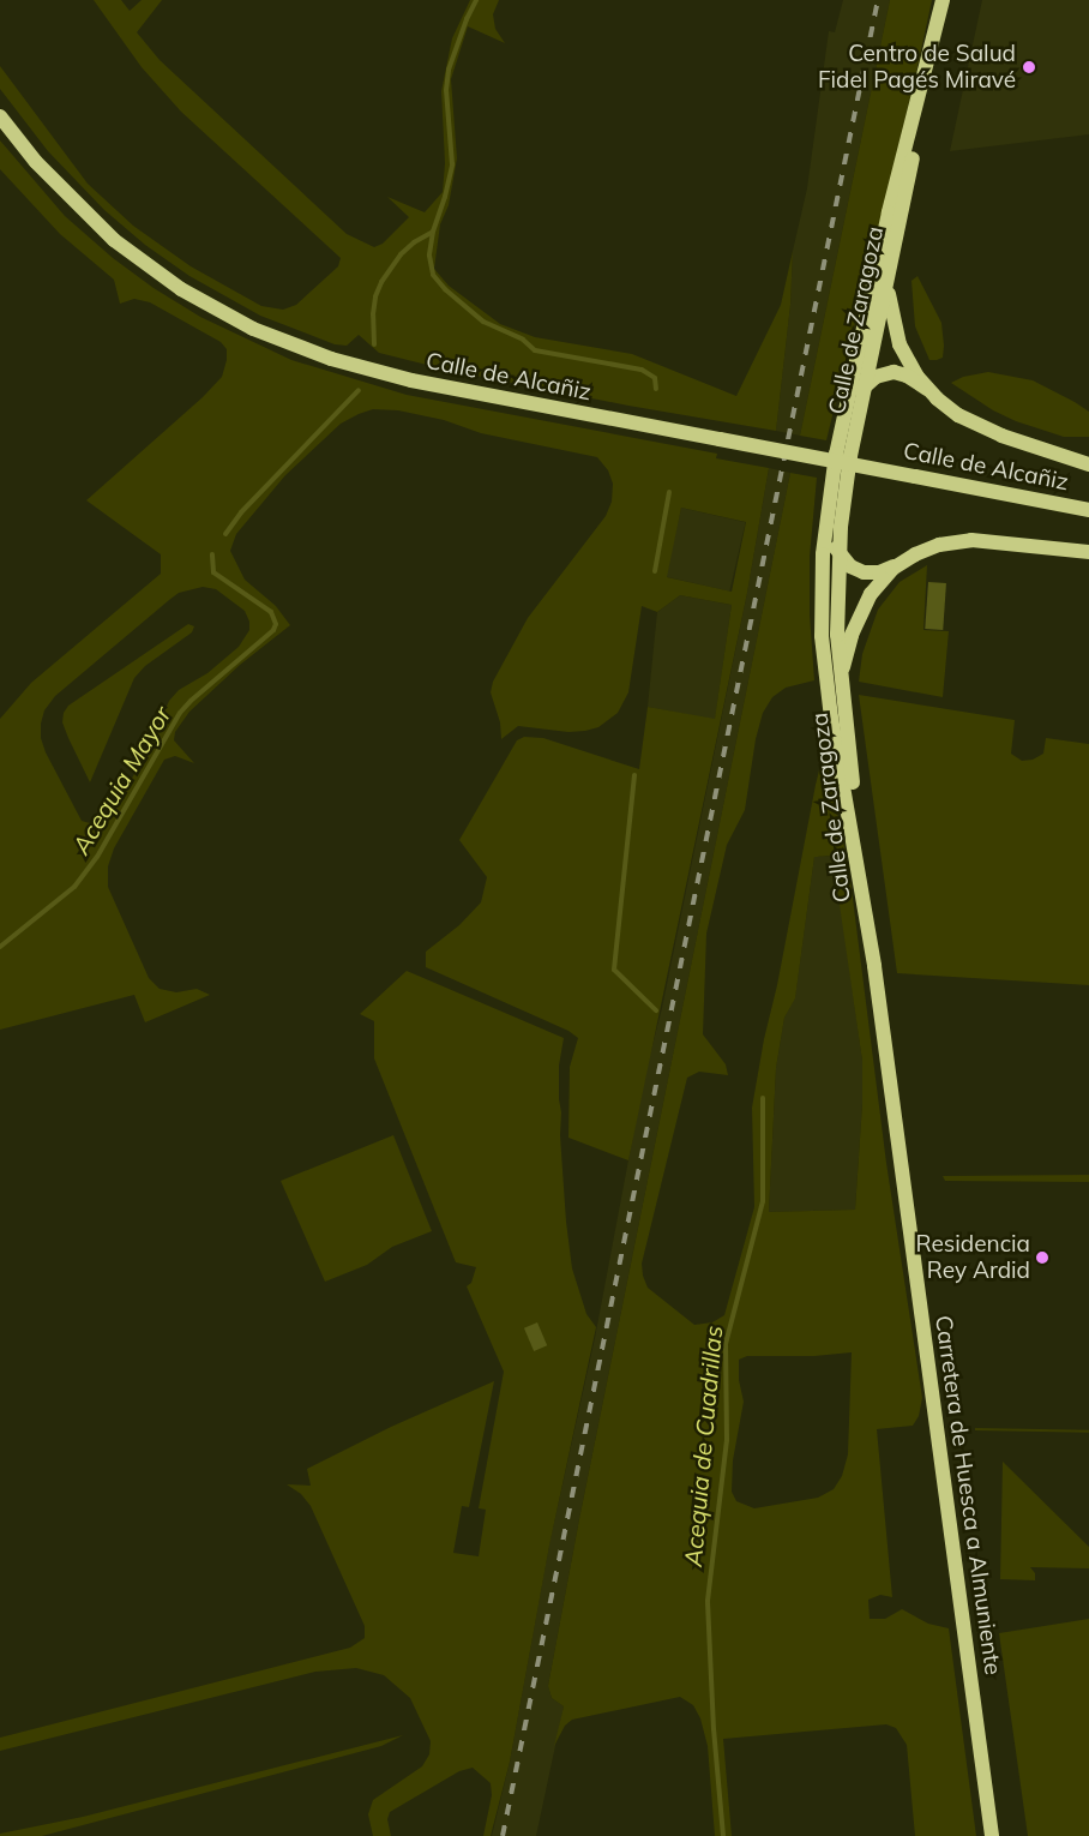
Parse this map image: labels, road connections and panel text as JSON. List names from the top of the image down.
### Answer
{
  "streets": {
    "main road": ["Calle de Zaragoza", "Calle de Alcañiz", "Carretera de Huesca a Almuniente"]
  },
  "crossings": [
    ["Calle de Zaragoza", "Carretera de Huesca a Almuniente"]
  ],
  "water": ["Acequia Mayor", "Acequia de Cuadrillas"],
  "places": ["Centro de Salud Fidel Pagés Miravé", "Residencia Rey Ardid"]
}
